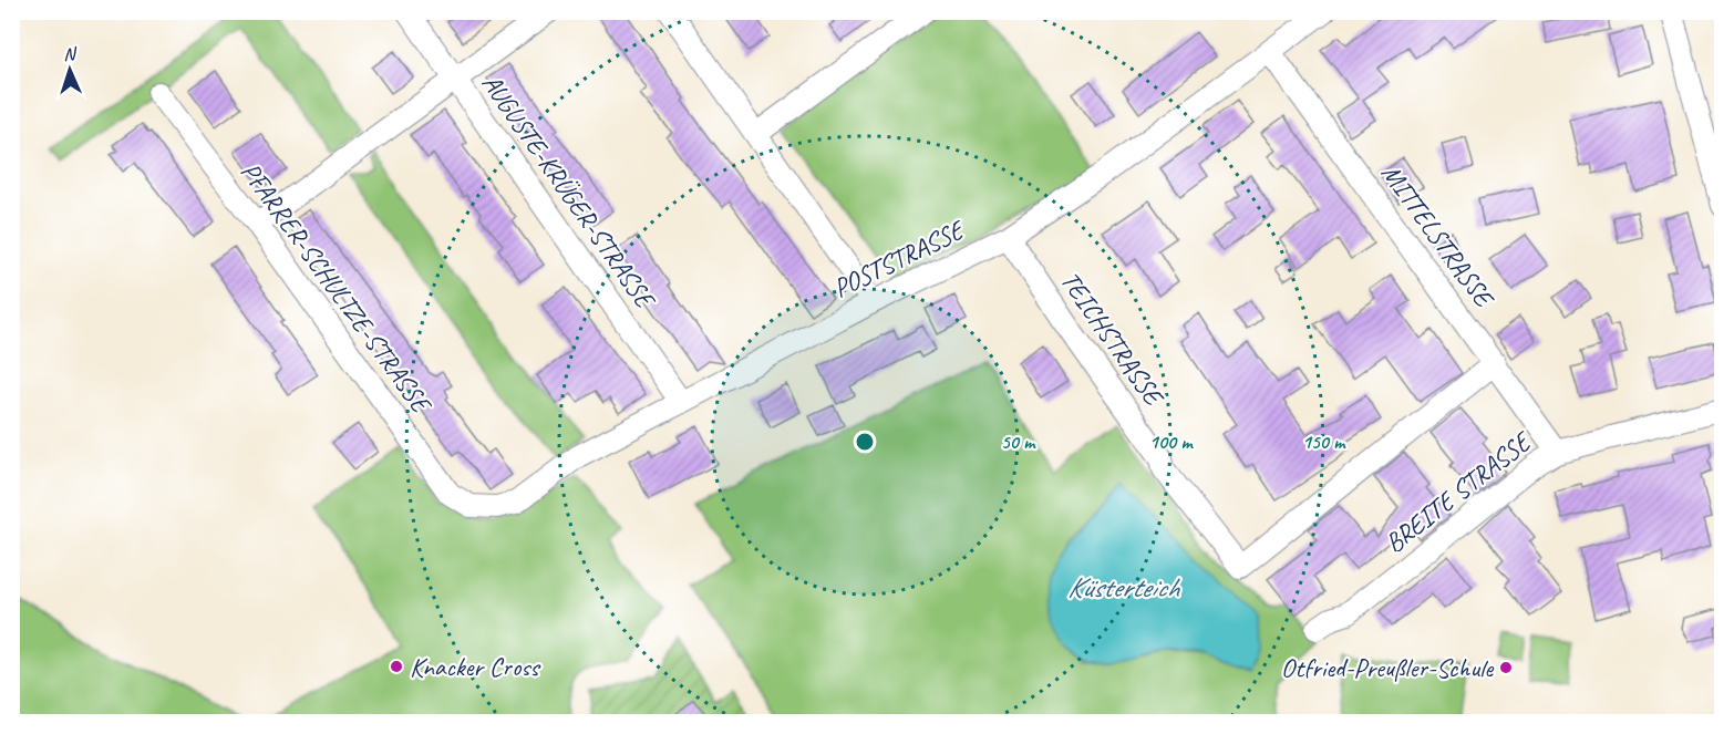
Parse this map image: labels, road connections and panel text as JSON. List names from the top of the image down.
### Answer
{
  "streets": {
    "street": [
      "AUGUSTE-KRÜGER-STRASSE",
      "MITTELSTRASSE",
      "POSTSTRASSE",
      "PFARRER-SCHULTZE-STRASSE",
      "TEICHSTRASSE",
      "BREITE STRASSE"
    ]
  },
  "crossings": [
    ["AUGUSTE-KRÜGER-STRASSE", "POSTSTRASSE"],
    ["MITTELSTRASSE", "POSTSTRASSE"],
    ["MITTELSTRASSE", "TEICHSTRASSE"],
    ["MITTELSTRASSE", "BREITE STRASSE"],
    ["POSTSTRASSE", "PFARRER-SCHULTZE-STRASSE"],
    ["POSTSTRASSE", "TEICHSTRASSE"]
  ],
  "water": ["Küsterteich"],
  "places": ["Knacker Cross", "Otfried-Preußler-Schule"],
  "north": "top",
  "rings": ["50 m", "100 m", "150 m"]
}
